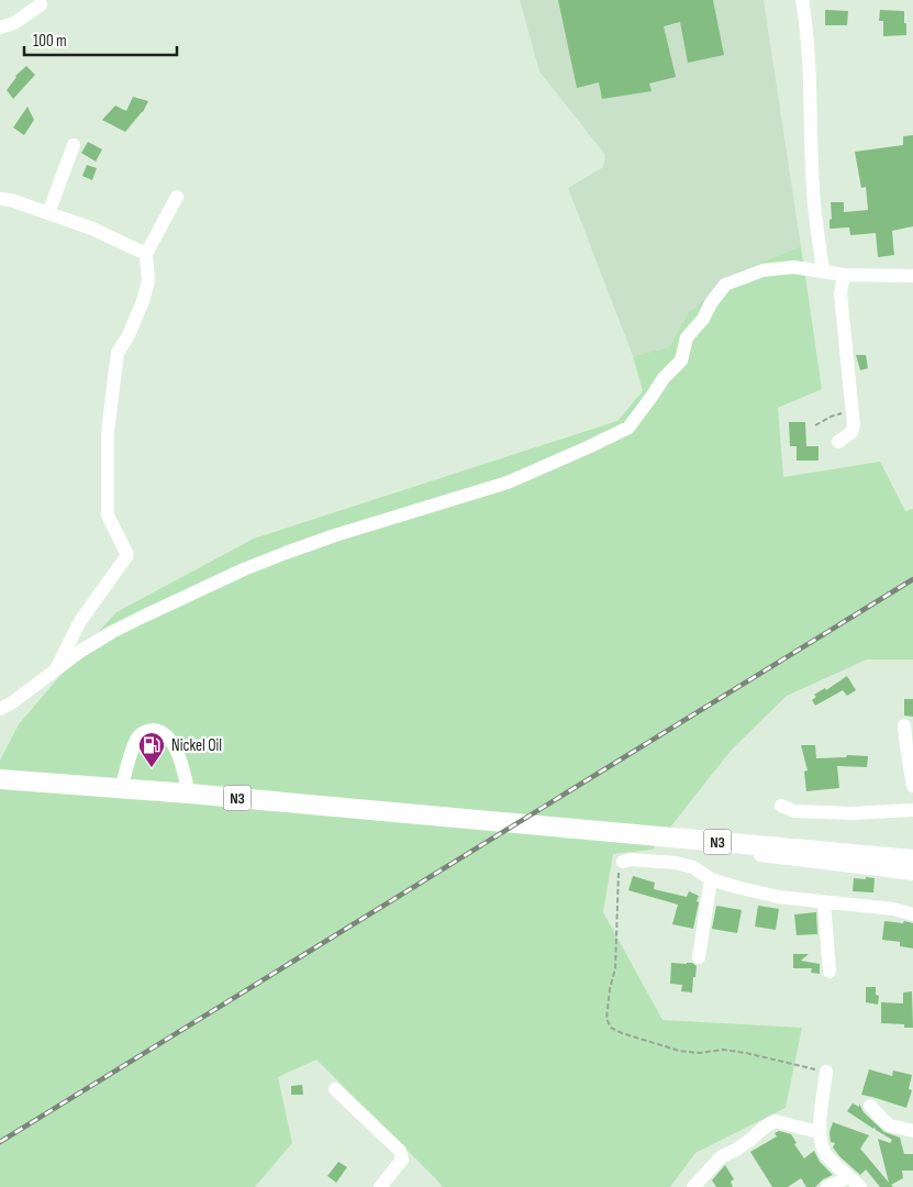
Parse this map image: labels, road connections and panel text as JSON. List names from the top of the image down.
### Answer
{
  "streets": {
    "highway": ["N3"]
  },
  "places": {
    "fuel station": ["Nickel Oil"]
  },
  "scale_bar": "100 m"
}
